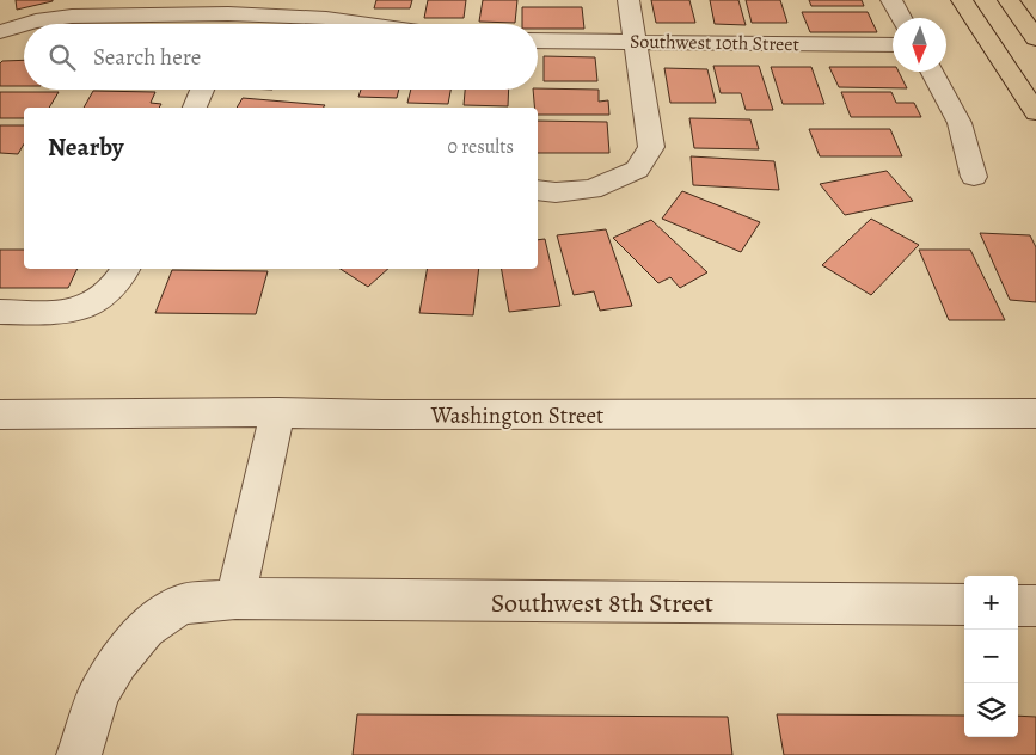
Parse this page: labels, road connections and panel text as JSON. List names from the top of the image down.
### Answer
{
  "streets": {
    "street": ["Southwest 10th Street", "Washington Street", "Southwest 8th Street"]
  },
  "north": "bottom",
  "page": {
    "search": "Search here",
    "heading": ["Nearby", "0 results"],
    "map_buttons": ["+", "−"]
  }
}
